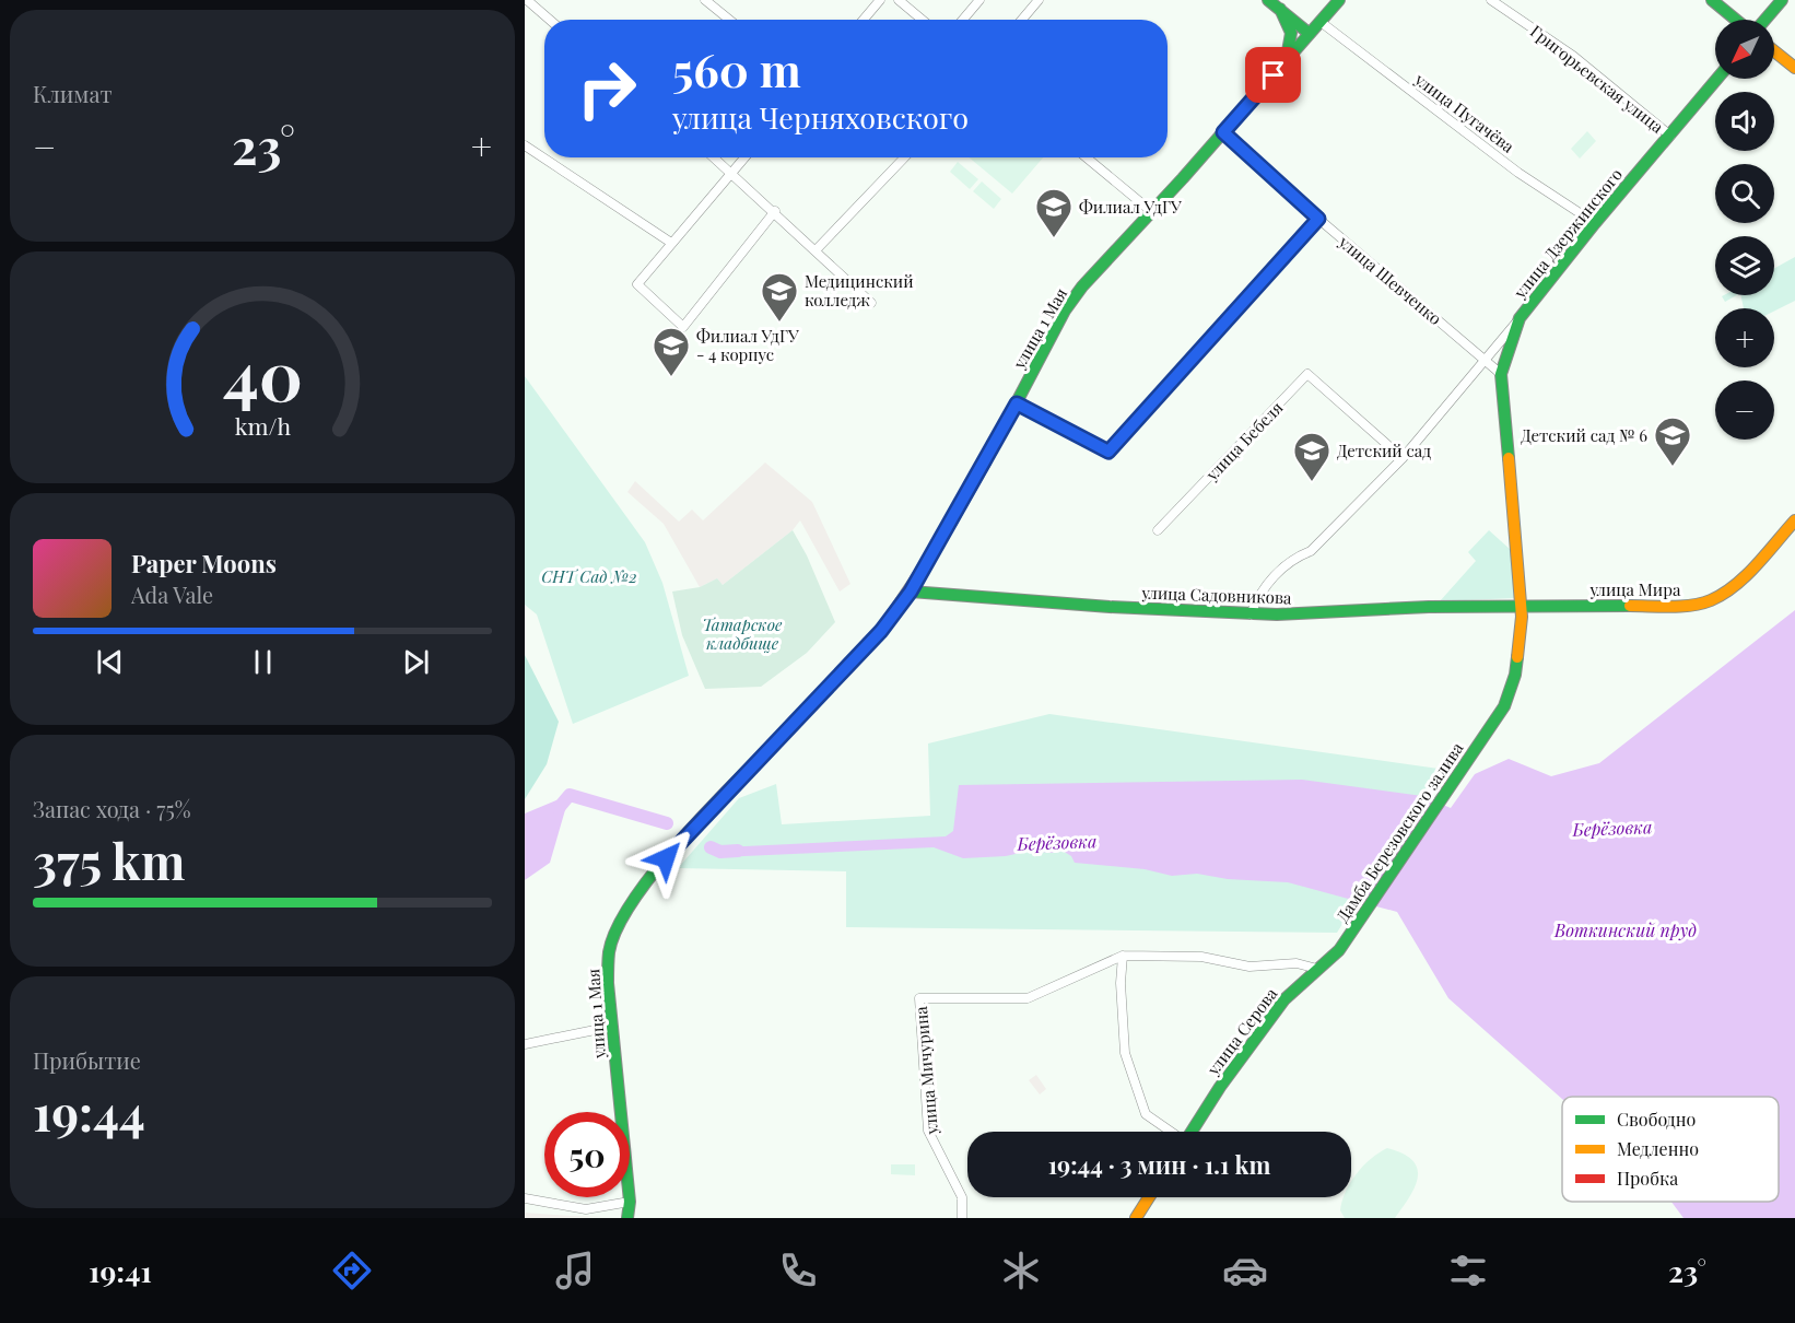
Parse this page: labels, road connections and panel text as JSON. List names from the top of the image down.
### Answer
{
  "streets": {
    "main road": [
      "улица Дзержинского",
      "улица 1 Мая",
      "улица Мира",
      "улица Садовникова",
      "Дамба Березовского залива",
      "улица Серова"
    ],
    "street": [
      "Григорьевская улица",
      "улица Пугачёва",
      "улица Шевченко",
      "улица Бебеля",
      "улица Мичурина"
    ]
  },
  "crossings": [
    ["Григорьевская улица", "улица Дзержинского"],
    ["улица Пугачёва", "улица Дзержинского"],
    ["улица Пугачёва", "улица 1 Мая"],
    ["улица Дзержинского", "улица Шевченко"],
    ["улица Дзержинского", "улица Мира"],
    ["улица Дзержинского", "улица Садовникова"],
    ["улица Дзержинского", "Дамба Березовского залива"],
    ["улица Шевченко", "улица 1 Мая"],
    ["улица 1 Мая", "улица Садовникова"],
    ["улица Мира", "улица Садовникова"],
    ["улица Мира", "Дамба Березовского залива"],
    ["улица Садовникова", "Дамба Березовского залива"],
    ["Дамба Березовского залива", "улица Серова"]
  ],
  "water": ["Берёзовка", "Воткинский пруд"],
  "parks": ["СНТ Сад №2", "Татарское кладбище"],
  "places": {
    "school or university": [
      "Филиал УдГУ",
      "Медицинский колледж",
      "Филиал УдГУ - 4 корпус",
      "Детский сад № 6",
      "Детский сад"
    ]
  },
  "legend": ["Свободно", "Медленно", "Пробка"],
  "north": "bottom left",
  "page": {
    "tile": [
      "Климат",
      ["Запас хода · 75%", "375 km"],
      ["Прибытие", "19:44"]
    ],
    "map_buttons": ["+", "−"],
    "turn": ["560 m", "улица Черняховского"],
    "heat": ["−", "23°", "+"],
    "song": ["Paper Moons", "Ada Vale"],
    "limit": "50",
    "trip": "19:44 · 3 мин · 1.1 km",
    "tabs": ["19:41", "23°"],
    "gauge": ["40", "km/h"]
  }
}
